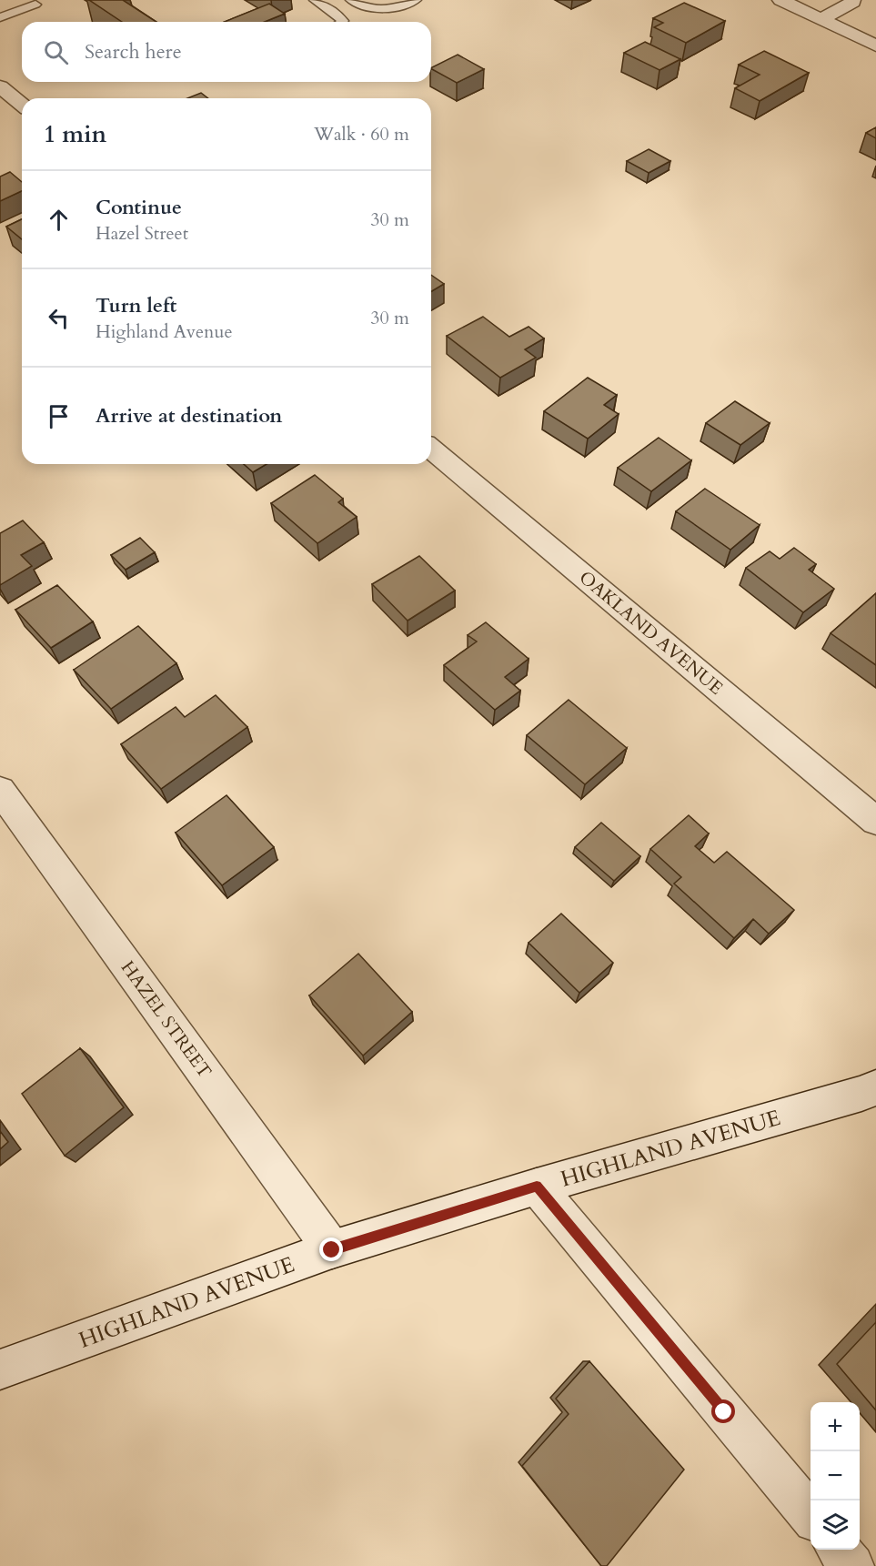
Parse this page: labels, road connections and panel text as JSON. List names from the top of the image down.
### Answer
{
  "streets": {
    "street": ["OAKLAND AVENUE", "HAZEL STREET", "HIGHLAND AVENUE"]
  },
  "crossings": [
    ["HAZEL STREET", "HIGHLAND AVENUE"]
  ],
  "page": {
    "search": "Search here",
    "heading": ["1 min", "Walk · 60 m"],
    "list": [
      ["Continue", "Hazel Street", "30 m"],
      ["Turn left", "Highland Avenue", "30 m"],
      "Arrive at destination"
    ],
    "map_buttons": ["+", "−"]
  }
}
